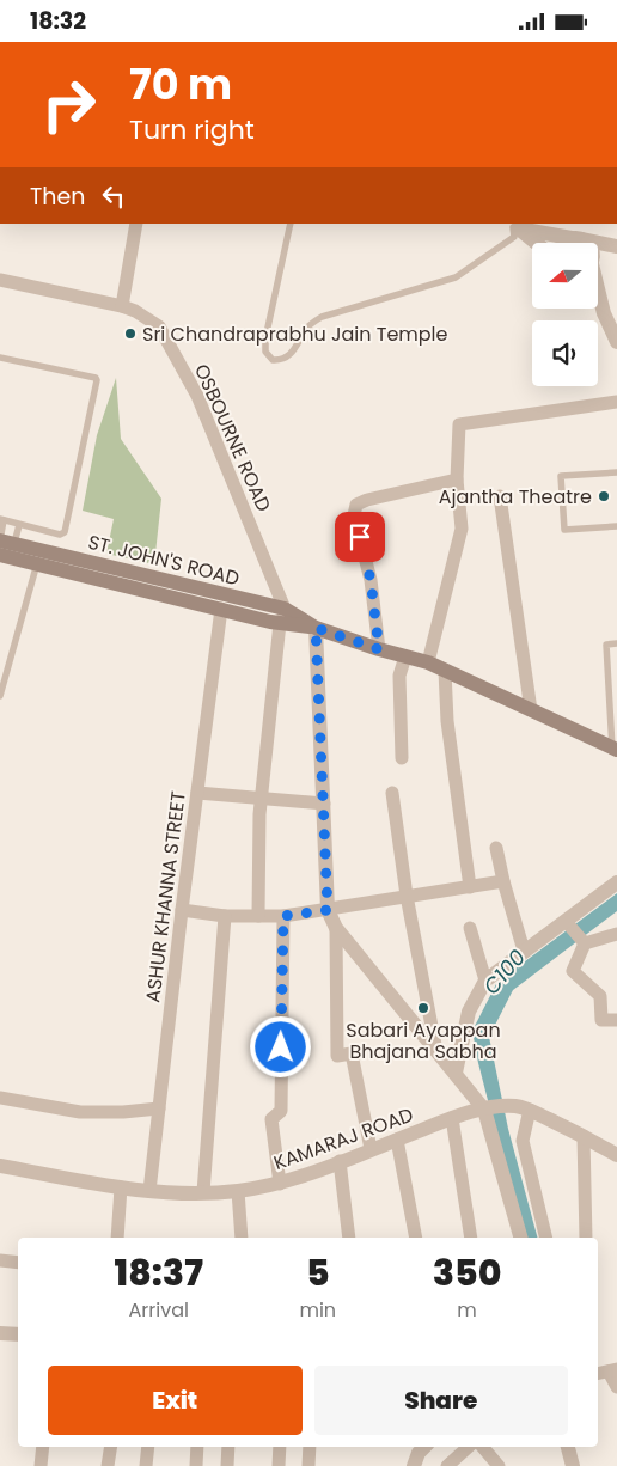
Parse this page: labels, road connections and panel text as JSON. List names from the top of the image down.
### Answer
{
  "streets": {
    "main road": ["ST. JOHN'S ROAD"],
    "street": ["OSBOURNE ROAD", "ASHUR KHANNA STREET", "KAMARAJ ROAD"]
  },
  "crossings": [
    ["OSBOURNE ROAD", "ST. JOHN'S ROAD"],
    ["ST. JOHN'S ROAD", "ASHUR KHANNA STREET"],
    ["ASHUR KHANNA STREET", "KAMARAJ ROAD"]
  ],
  "water": ["C100"],
  "places": ["Sri Chandraprabhu Jain Temple", "Ajantha Theatre", "Sabari Ayappan Bhajana Sabha"],
  "north": "left",
  "page": {
    "status": "18:32",
    "turn": ["70 m", "Turn right"],
    "then": "Then",
    "eta": [
      "18:37",
      "Arrival",
      "5",
      "min",
      "350",
      "m"
    ],
    "buttons": ["Exit", "Share"]
  }
}
